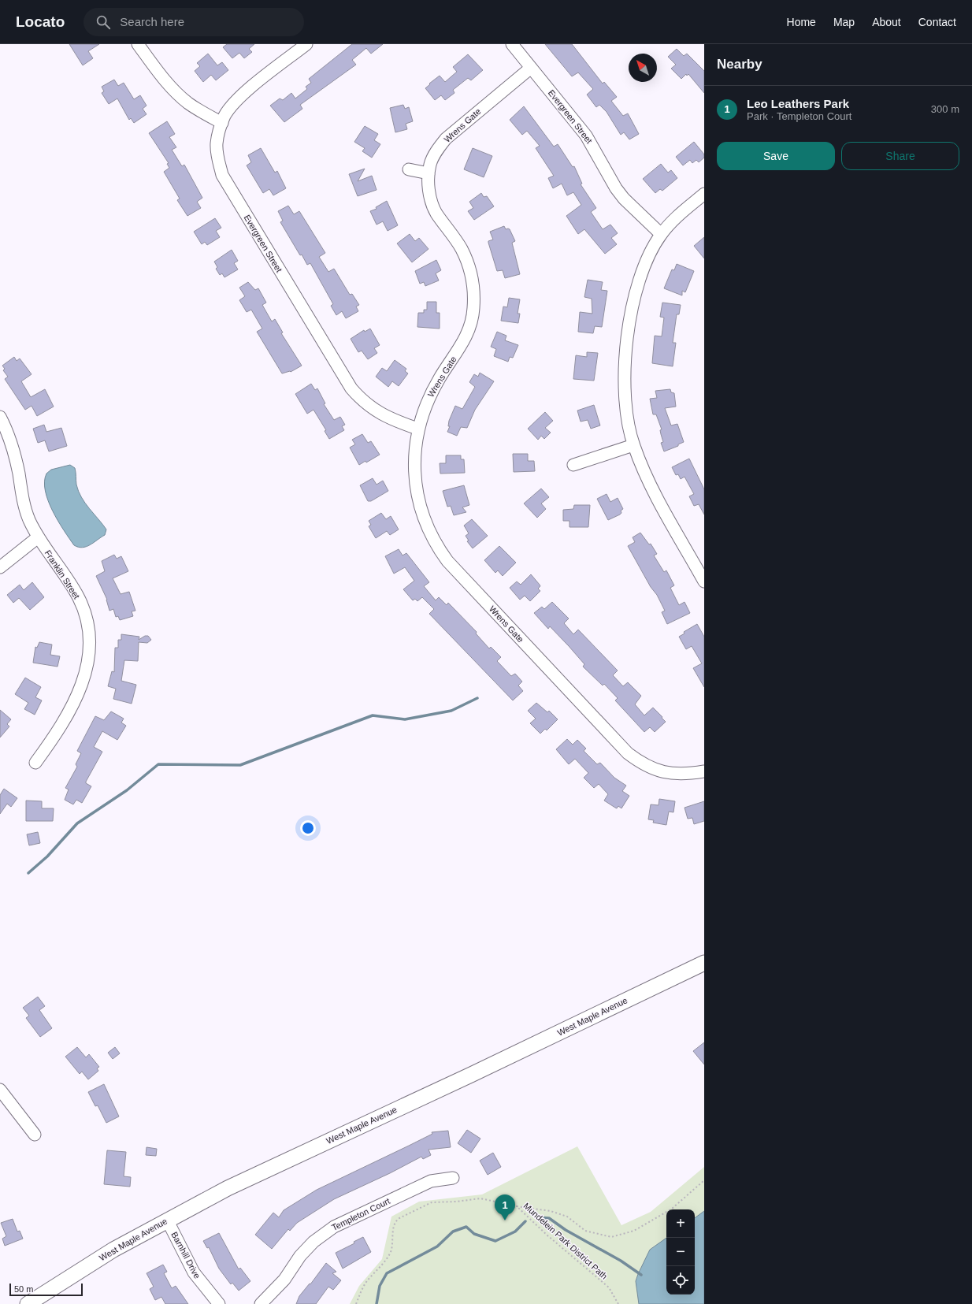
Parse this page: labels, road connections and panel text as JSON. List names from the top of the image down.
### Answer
{
  "streets": {
    "main road": ["West Maple Avenue"],
    "street": [
      "Evergreen Street",
      "Wrens Gate",
      "Franklin Street",
      "Templeton Court",
      "Barnhill Drive"
    ],
    "path": ["Mundelein Park District Path"]
  },
  "crossings": [
    ["Evergreen Street", "Wrens Gate"],
    ["West Maple Avenue", "Barnhill Drive"]
  ],
  "scale_bar": "50 m",
  "north": "top left",
  "page": {
    "header": "Locato",
    "search": "Search here",
    "nav": [
      "Home",
      "Map",
      "About",
      "Contact"
    ],
    "heading": "Nearby",
    "list": [
      {
        "mark": "1",
        "name": "Leo Leathers Park",
        "note": "Park · Templeton Court",
        "value": "300 m"
      }
    ],
    "buttons": ["Save", "Share"],
    "pins": "1",
    "map_buttons": ["+", "−"],
    "scale": "50 m"
  }
}
